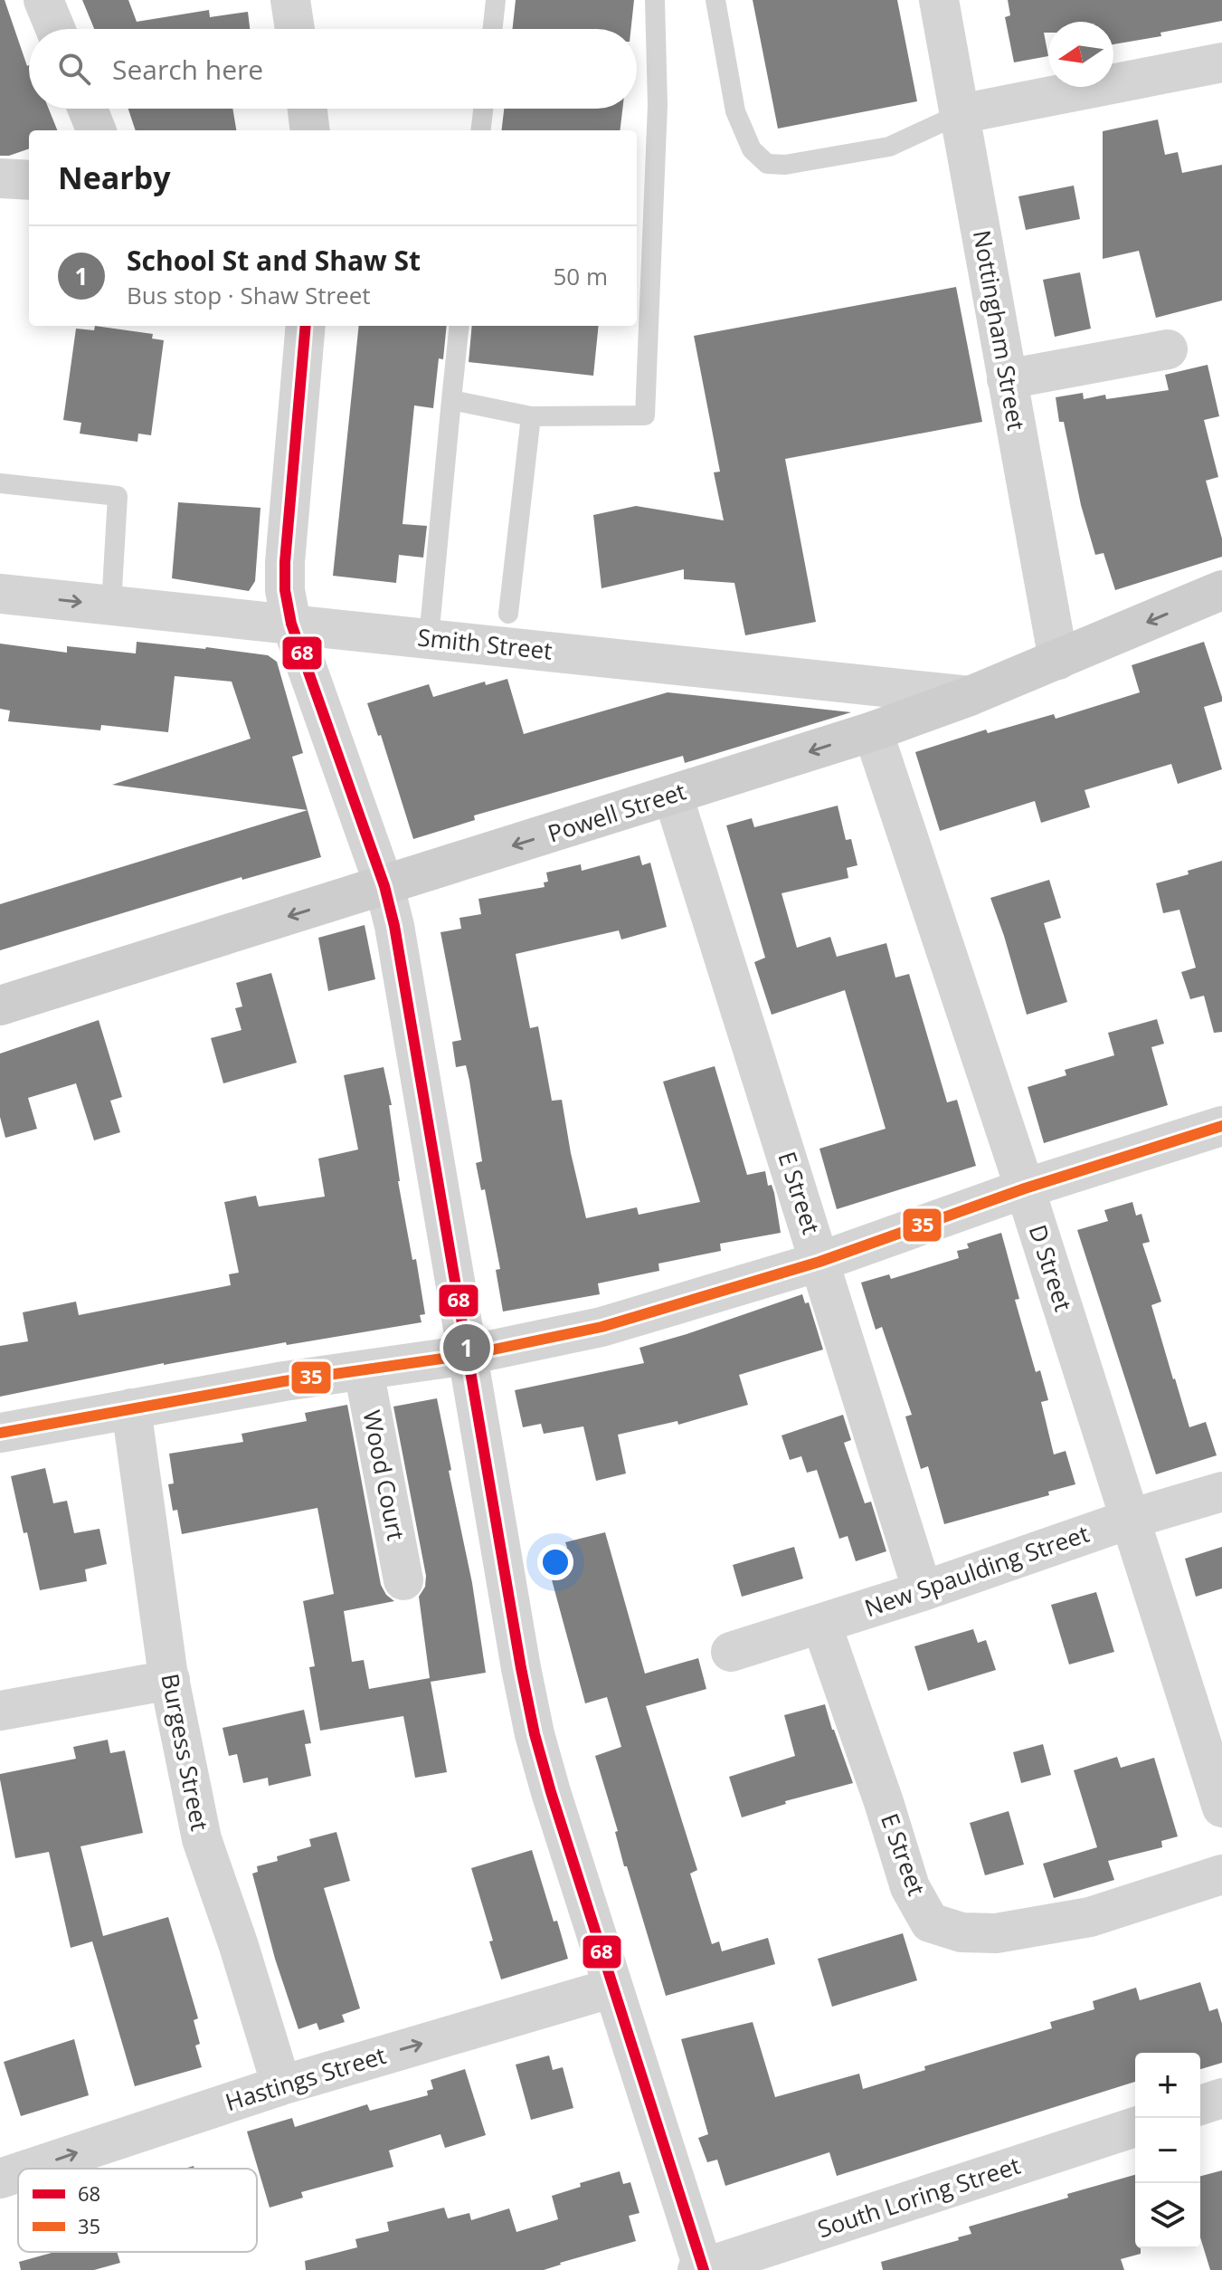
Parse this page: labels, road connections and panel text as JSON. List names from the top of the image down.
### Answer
{
  "streets": {
    "street": [
      "Nottingham Street",
      "Smith Street",
      "Powell Street",
      "E Street",
      "D Street",
      "Wood Court",
      "New Spaulding Street",
      "Burgess Street",
      "Hastings Street",
      "South Loring Street"
    ]
  },
  "crossings": [
    ["Nottingham Street", "Powell Street"],
    ["Smith Street", "Powell Street"],
    ["Powell Street", "E Street"],
    ["Powell Street", "D Street"],
    ["E Street", "New Spaulding Street"],
    ["D Street", "New Spaulding Street"],
    ["Burgess Street", "Hastings Street"]
  ],
  "one_way": ["Powell Street", "Hastings Street"],
  "lines": ["transit line 68", "transit line 35"],
  "legend": ["68", "35"],
  "north": "left",
  "page": {
    "search": "Search here",
    "heading": "Nearby",
    "list": [
      {
        "mark": "1",
        "name": "School St and Shaw St",
        "note": "Bus stop · Shaw Street",
        "value": "50 m"
      }
    ],
    "pins": "1",
    "map_buttons": ["+", "−"]
  }
}
